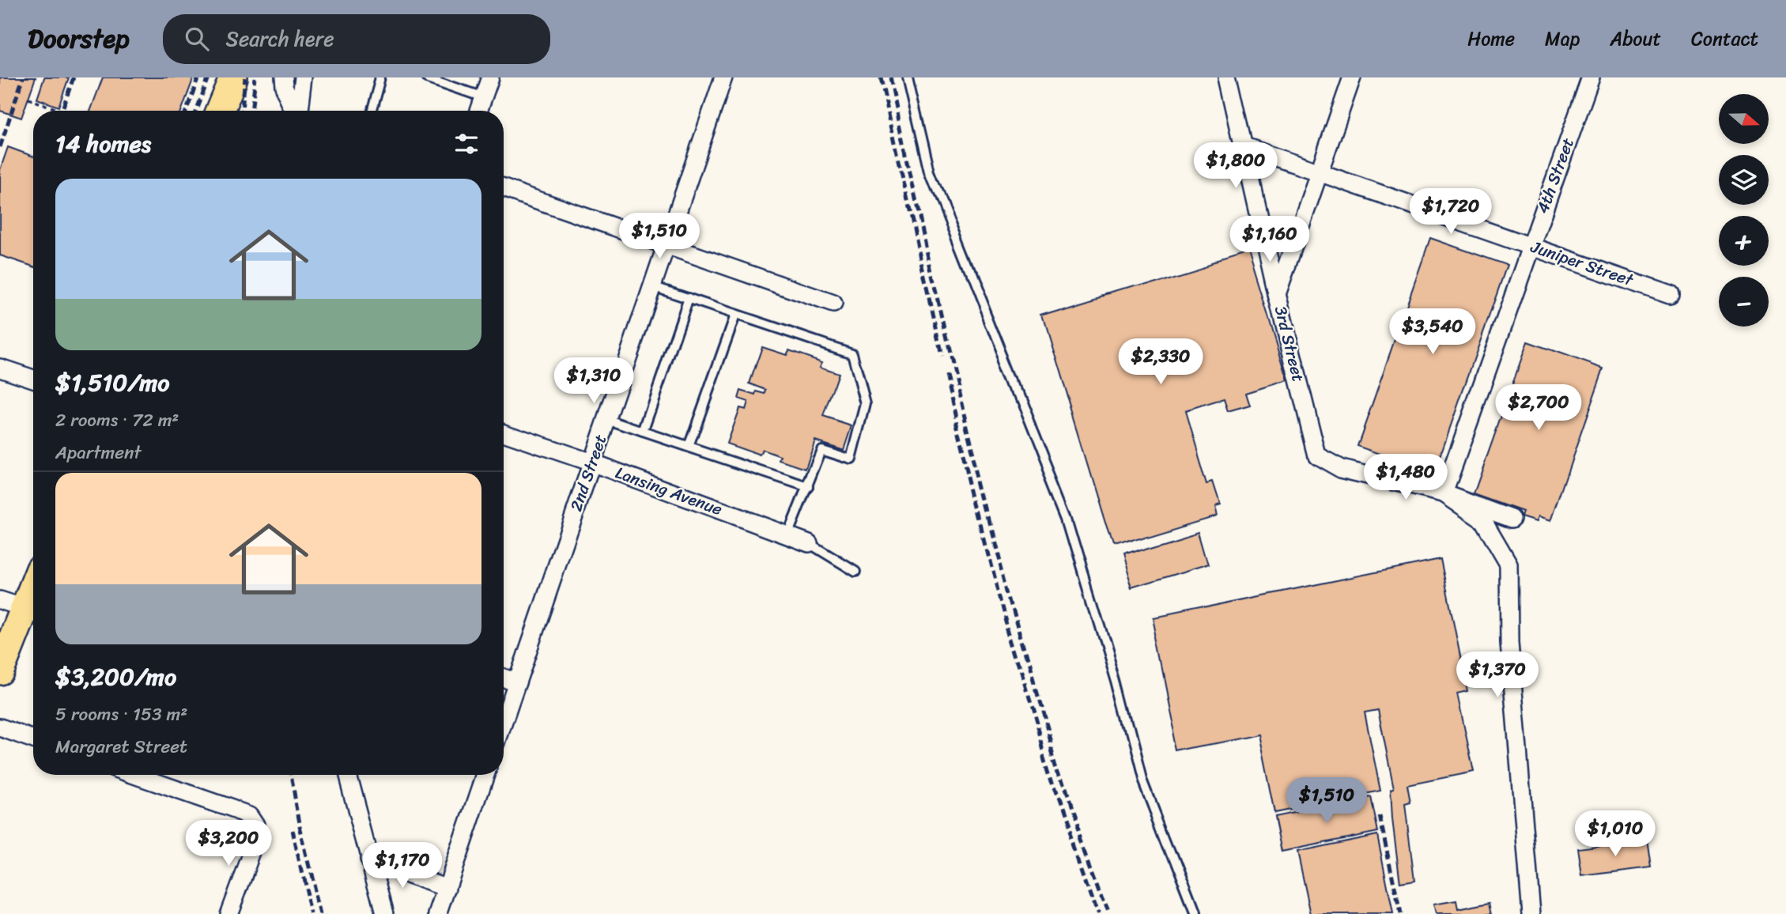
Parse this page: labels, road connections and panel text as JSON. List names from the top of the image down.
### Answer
{
  "streets": {
    "street": [
      "4th Street",
      "Juniper Street",
      "3rd Street",
      "2nd Street",
      "Lansing Avenue"
    ]
  },
  "crossings": [
    ["4th Street", "Juniper Street"],
    ["4th Street", "3rd Street"],
    ["Juniper Street", "3rd Street"],
    ["2nd Street", "Lansing Avenue"]
  ],
  "north": "right",
  "page": {
    "header": "Doorstep",
    "search": "Search here",
    "nav": [
      "Home",
      "Map",
      "About",
      "Contact"
    ],
    "map_buttons": ["+", "−"],
    "heading": "14 homes",
    "price": [
      "$1,800",
      "$1,720",
      "$1,510",
      "$1,160",
      "$3,540",
      "$2,330",
      "$1,310",
      "$2,700",
      "$1,480",
      "$1,370",
      "$1,510",
      "$1,010",
      "$3,200",
      "$1,170"
    ],
    "list": [
      {
        "name": "$1,510/mo",
        "note": "2 rooms · 72 m² · Apartment"
      },
      {
        "name": "$3,200/mo",
        "note": "5 rooms · 153 m² · Margaret Street"
      }
    ]
  }
}
